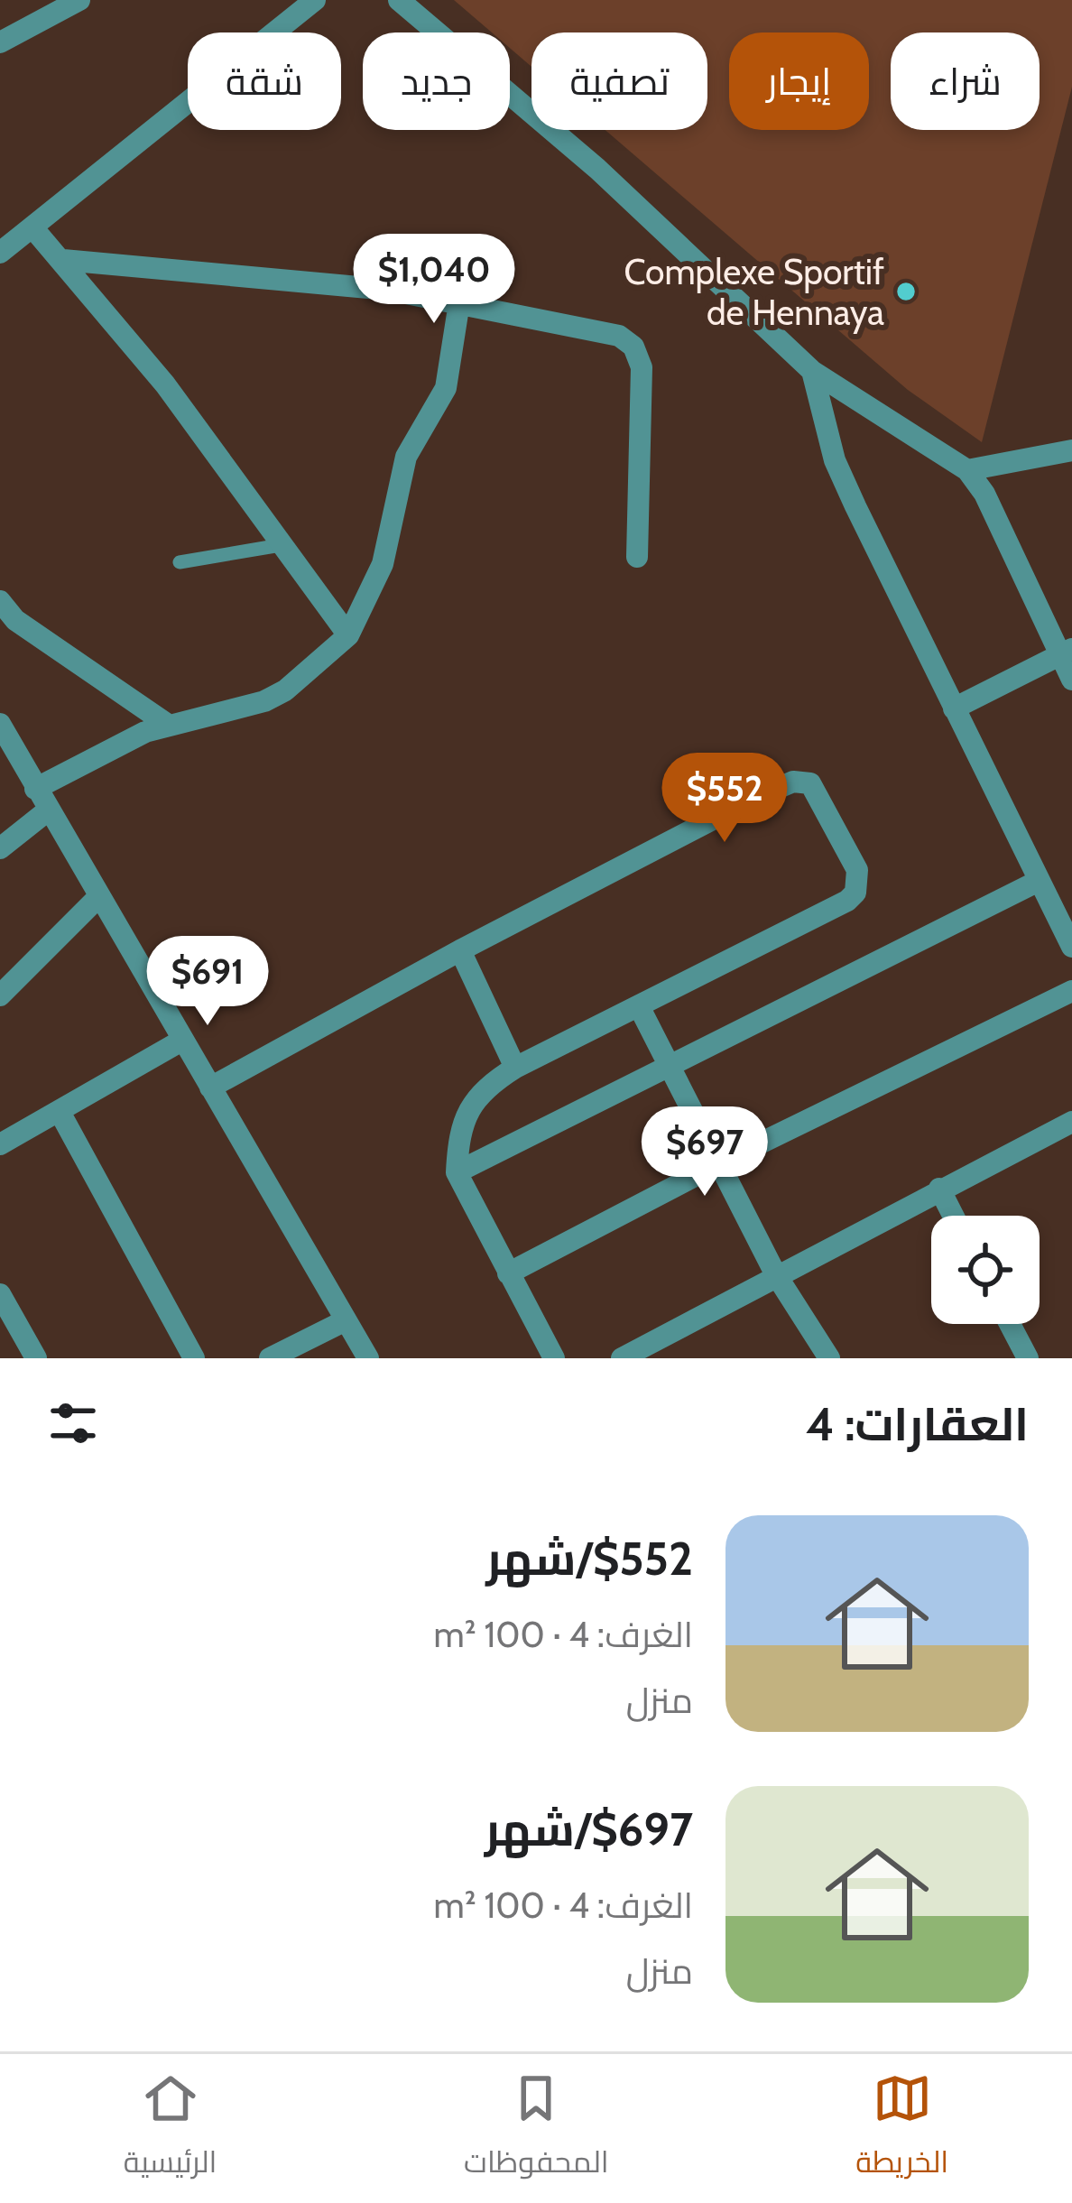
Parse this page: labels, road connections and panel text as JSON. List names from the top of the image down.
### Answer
{
  "places": ["Complexe Sportif de Hennaya"],
  "page": {
    "chip": [
      "شراء",
      "إيجار",
      "تصفية",
      "جديد",
      "شقة"
    ],
    "price": [
      "$1,040",
      "$552",
      "$691",
      "$697"
    ],
    "heading": "العقارات: 4",
    "list": [
      {
        "name": "$552/شهر",
        "note": "الغرف: 4 · 100 m² · منزل"
      },
      {
        "name": "$697/شهر",
        "note": "الغرف: 4 · 100 m² · منزل"
      }
    ],
    "tabs": ["الخريطة", "المحفوظات", "الرئيسية"]
  }
}
